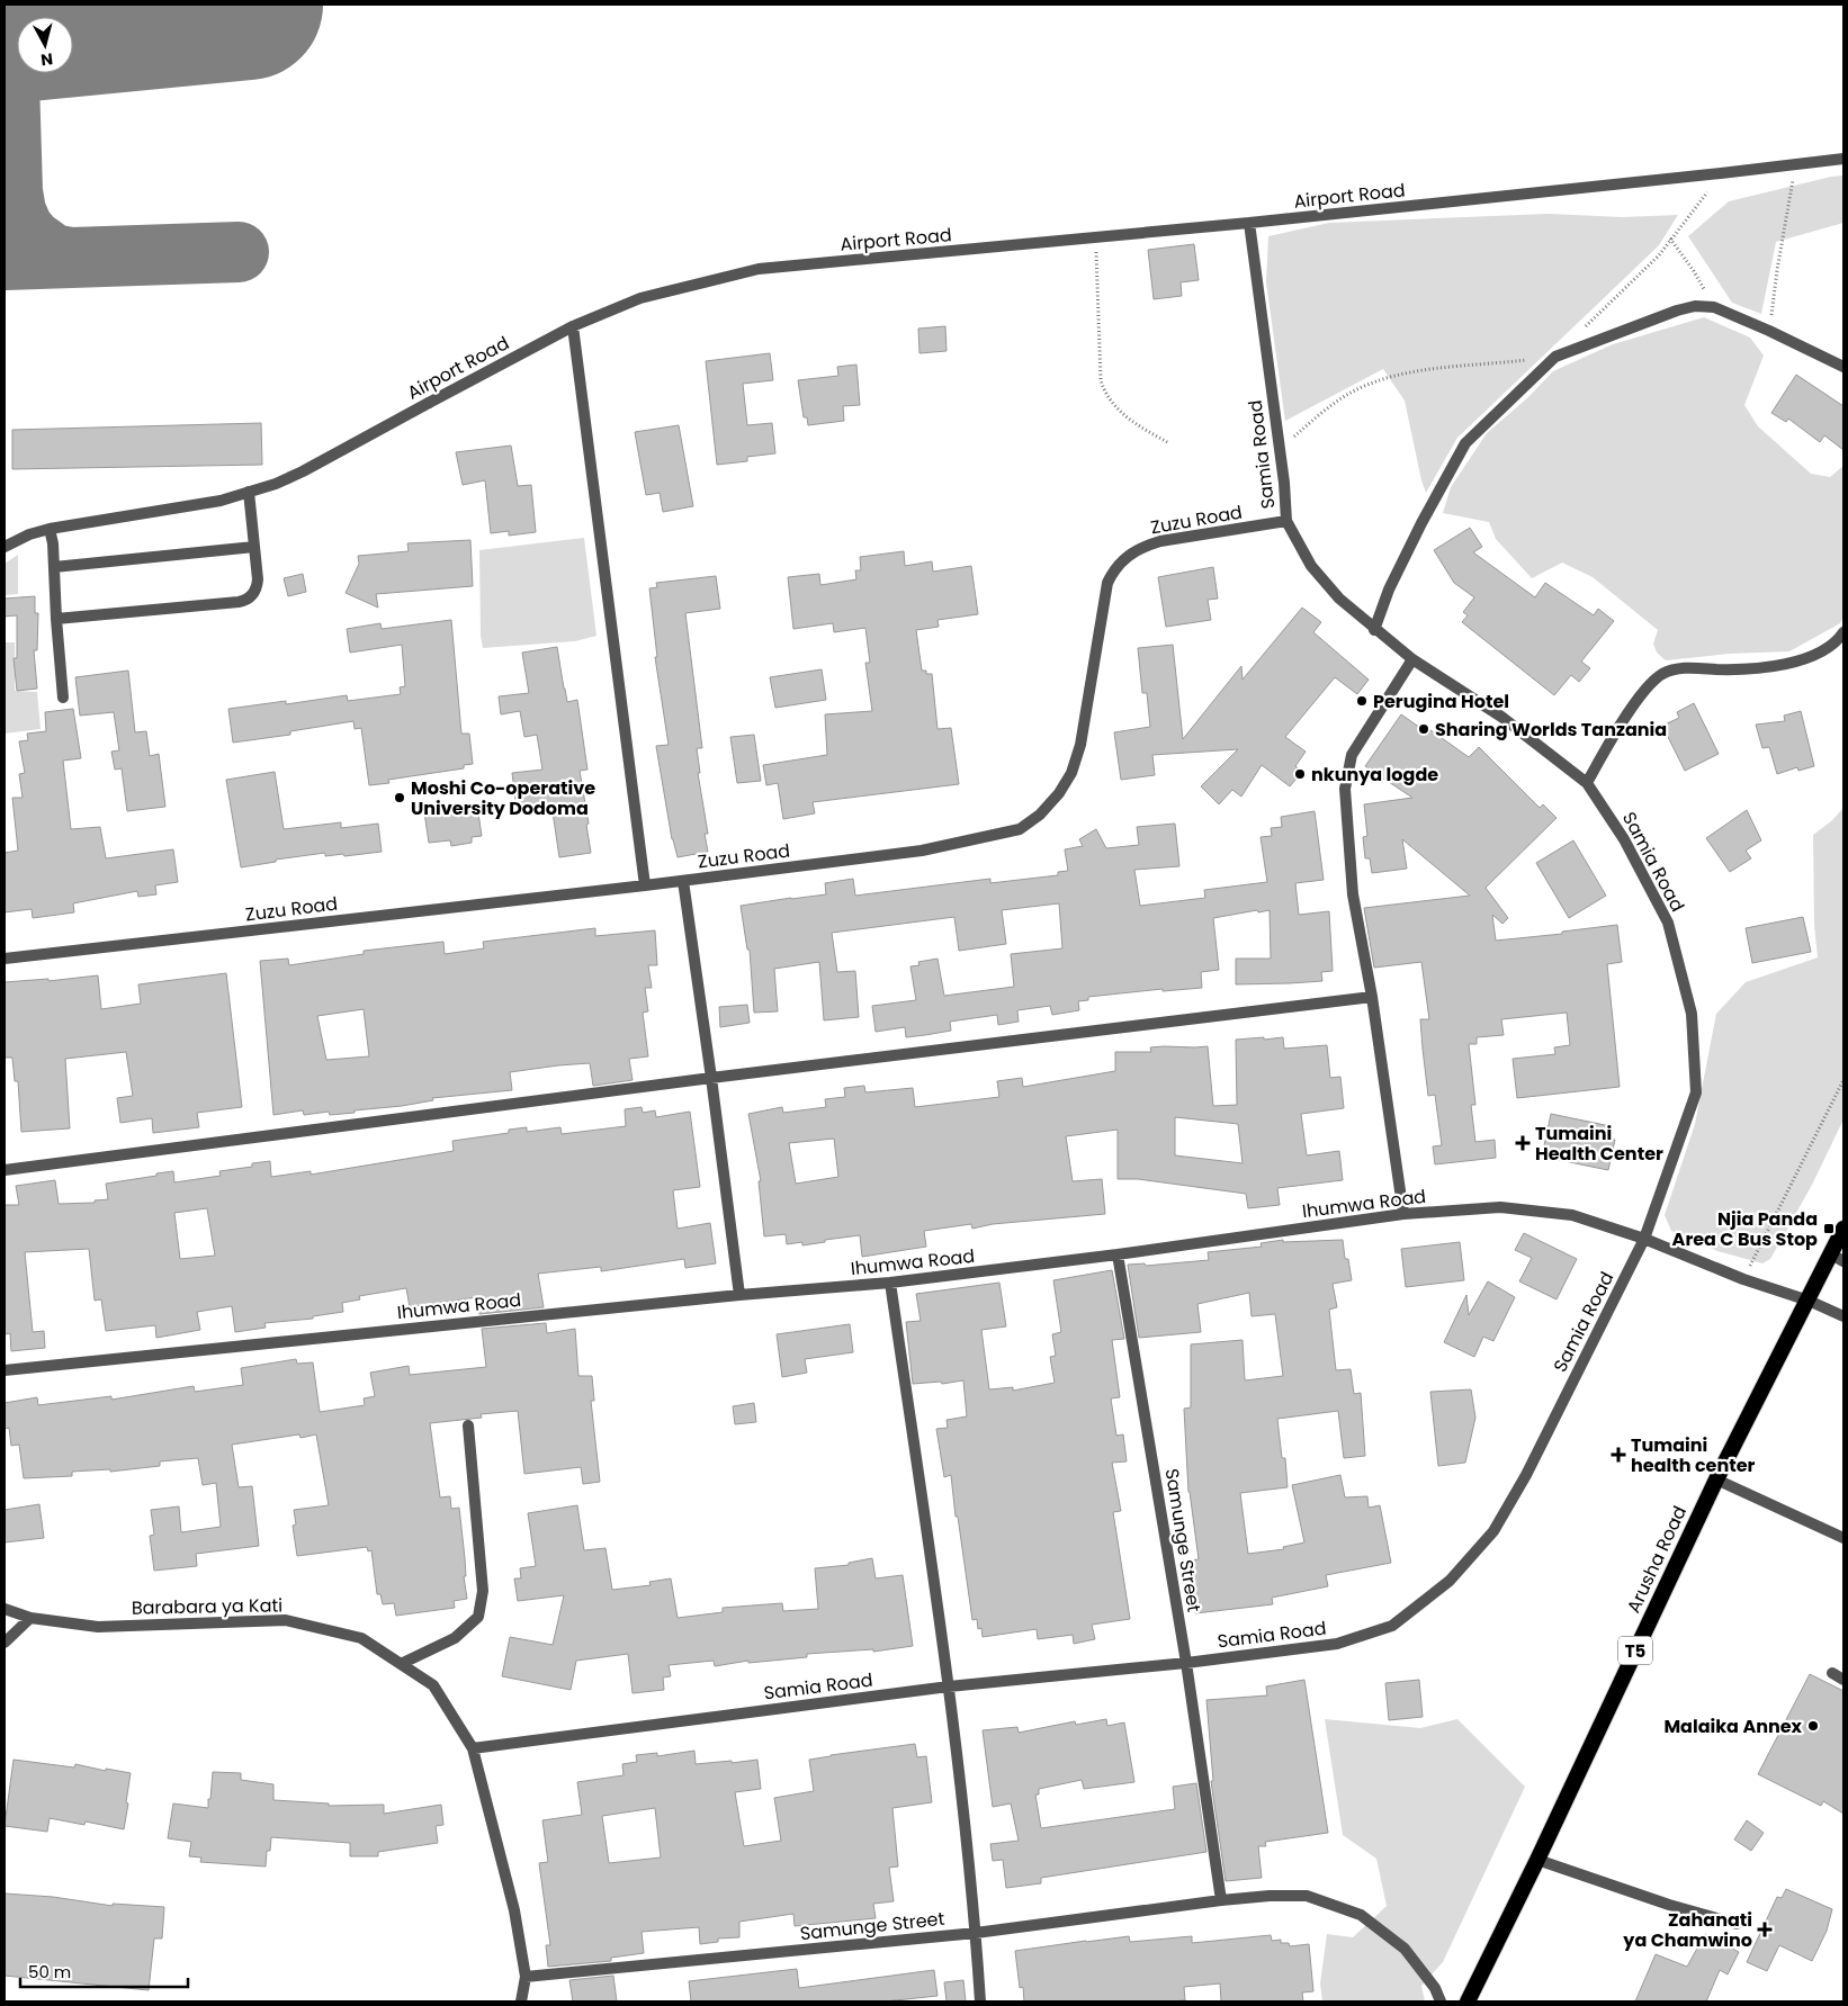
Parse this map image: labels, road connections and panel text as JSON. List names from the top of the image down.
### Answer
{
  "streets": {
    "highway": ["Arusha Road", "T5"],
    "street": [
      "Airport Road",
      "Samia Road",
      "Zuzu Road",
      "Ihumwa Road",
      "Samunge Street",
      "Barabara ya Kati"
    ]
  },
  "crossings": [
    ["Airport Road", "Samia Road"],
    ["Samia Road", "Zuzu Road"],
    ["Samia Road", "Ihumwa Road"],
    ["Samia Road", "Samunge Street"],
    ["Samia Road", "Barabara ya Kati"],
    ["Ihumwa Road", "Samunge Street"],
    ["Ihumwa Road", "Arusha Road"],
    ["Samunge Street", "Barabara ya Kati"]
  ],
  "places": {
    "other": [
      "Perugina Hotel",
      "Sharing Worlds Tanzania",
      "nkunya logde",
      "Moshi Co-operative University Dodoma",
      "Malaika Annex"
    ],
    "health": ["Tumaini Health Center", "Tumaini health center", "Zahanati ya Chamwino"],
    "transit": ["Njia Panda Area C Bus Stop"]
  },
  "scale_bar": "50 m",
  "north": "bottom"
}
